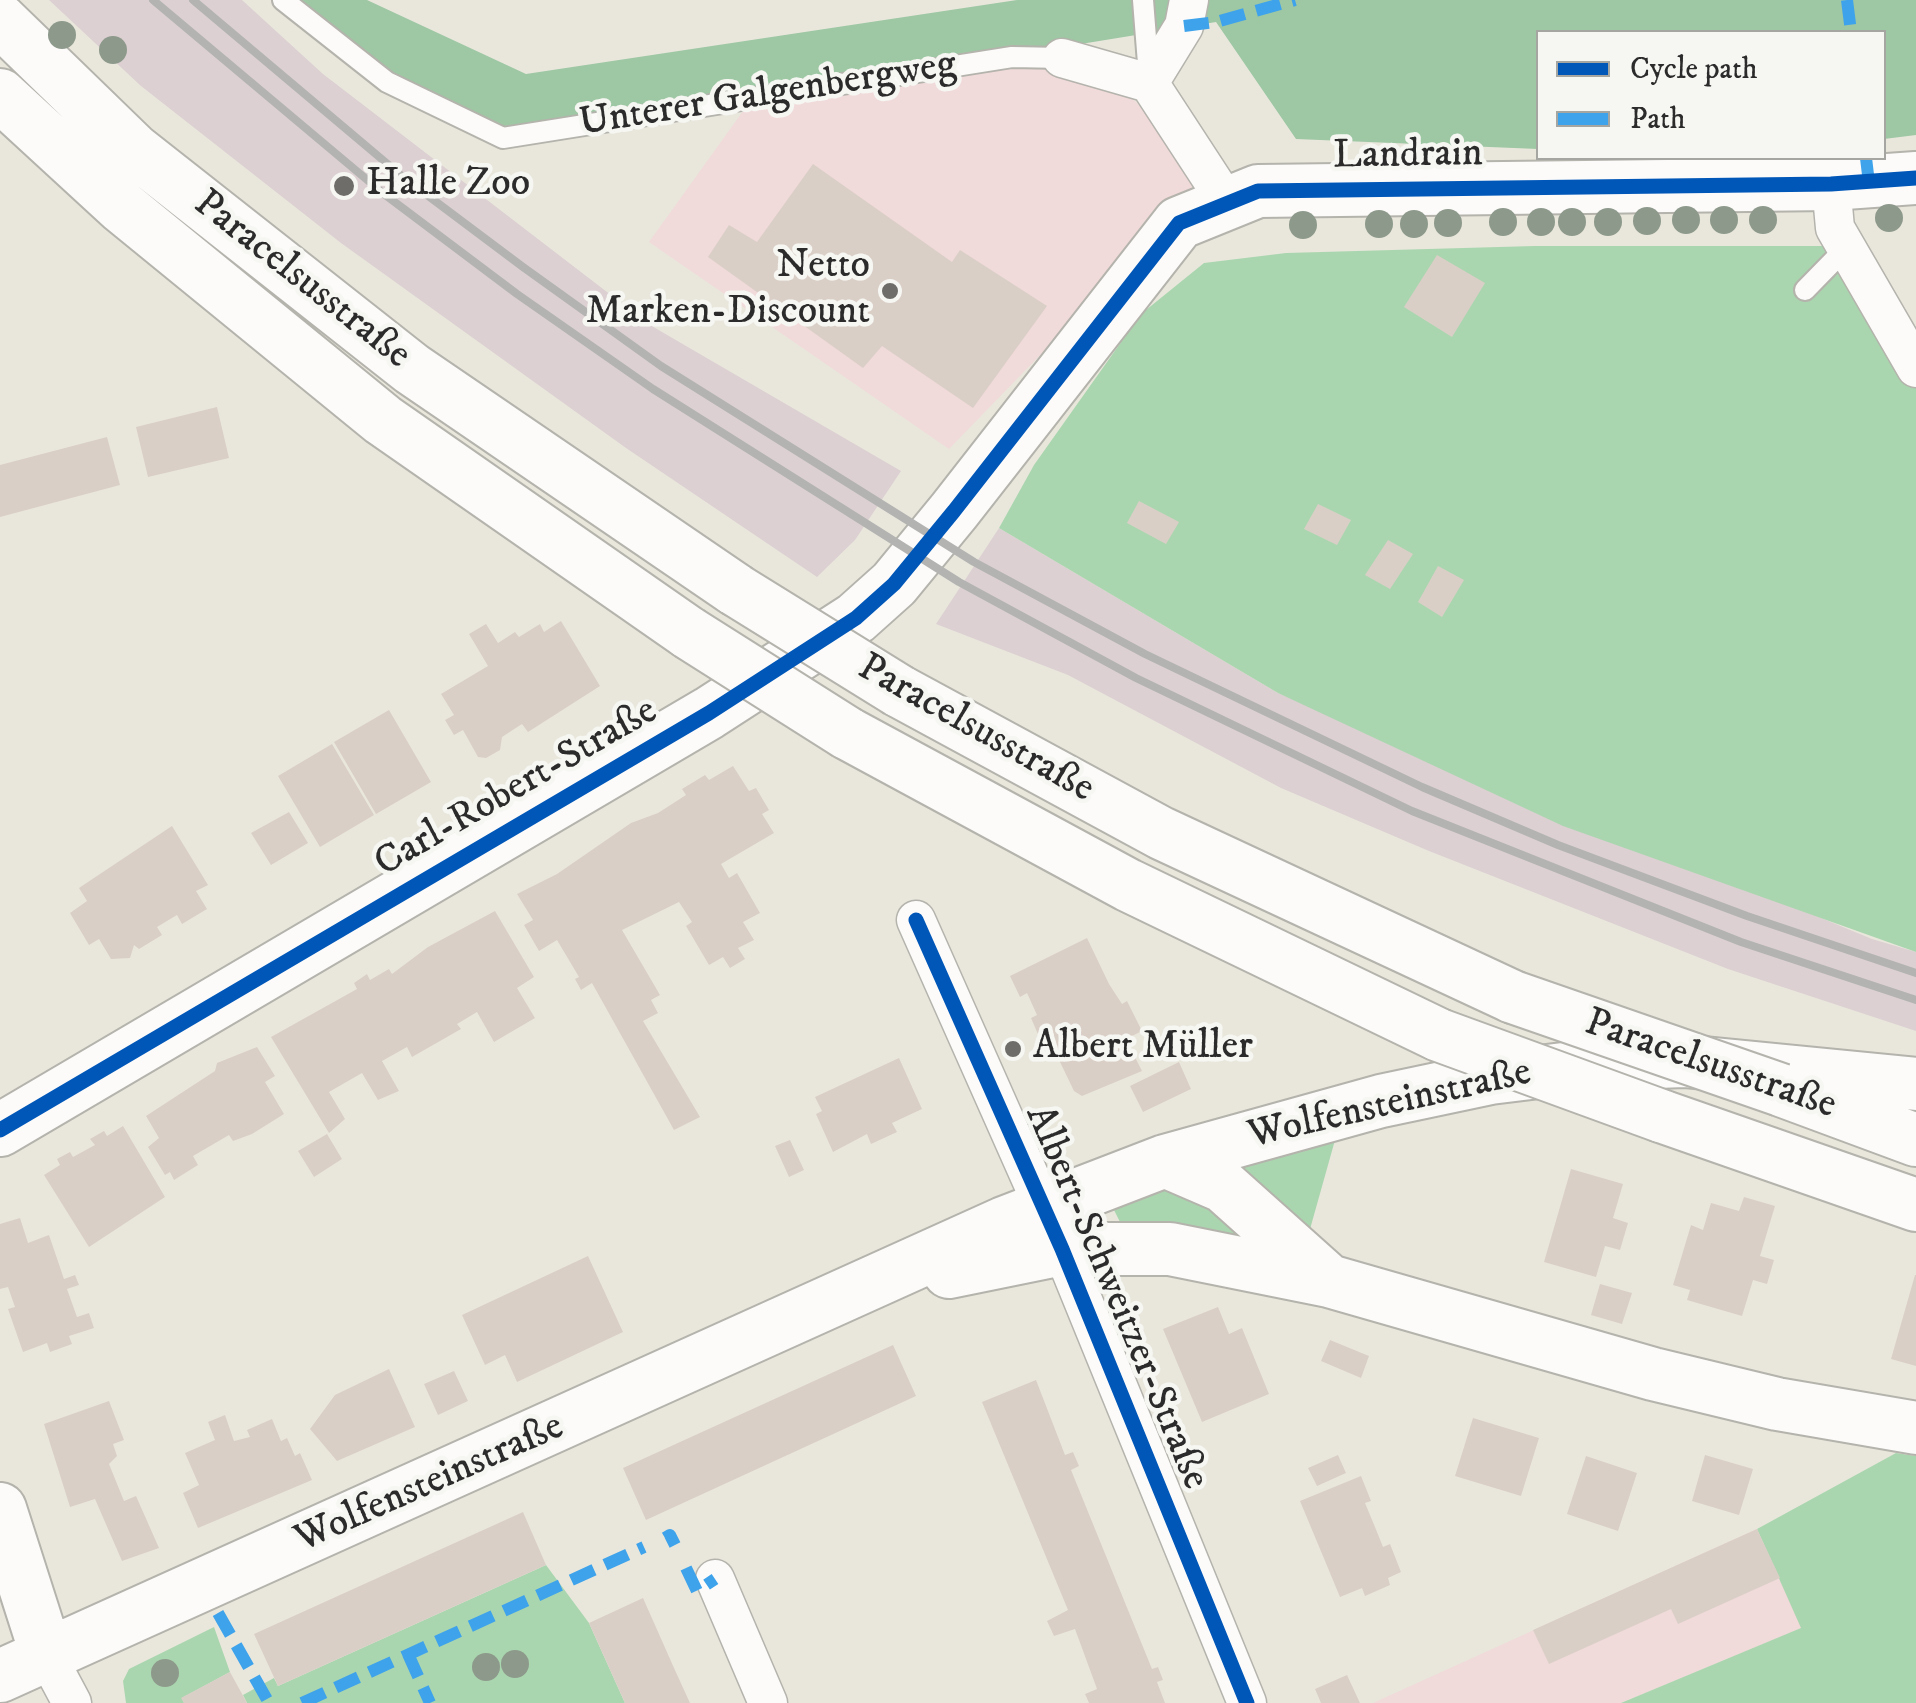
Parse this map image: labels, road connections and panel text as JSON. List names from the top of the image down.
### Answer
{
  "streets": {
    "main road": [
      "Landrain",
      "Paracelsusstraße",
      "Carl-Robert-Straße",
      "Wolfensteinstraße"
    ],
    "street": ["Unterer Galgenbergweg", "Albert-Schweitzer-Straße"]
  },
  "crossings": [
    ["Landrain", "Carl-Robert-Straße"],
    ["Wolfensteinstraße", "Albert-Schweitzer-Straße"]
  ],
  "places": ["Halle Zoo", "Netto Marken-Discount", "Albert Müller"],
  "legend": ["Cycle path", "Path"]
}
